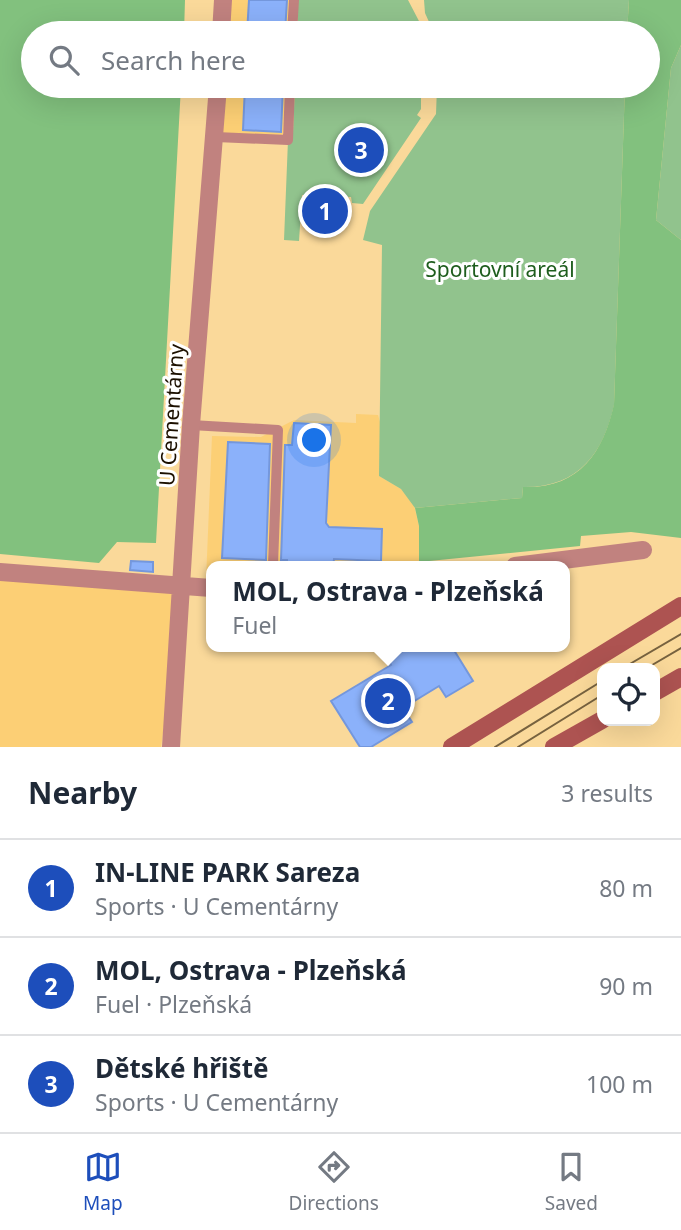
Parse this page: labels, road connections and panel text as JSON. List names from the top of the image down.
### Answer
{
  "streets": {
    "street": ["U Cementárny"]
  },
  "parks": ["Sportovní areál"],
  "page": {
    "search": "Search here",
    "pins": ["3", "1", "2"],
    "popup": ["MOL, Ostrava - Plzeňská", "Fuel"],
    "heading": ["Nearby", "3 results"],
    "list": [
      {
        "mark": "1",
        "name": "IN-LINE PARK Sareza",
        "note": "Sports · U Cementárny",
        "value": "80 m"
      },
      {
        "mark": "2",
        "name": "MOL, Ostrava - Plzeňská",
        "note": "Fuel · Plzeňská",
        "value": "90 m"
      },
      {
        "mark": "3",
        "name": "Dětské hřiště",
        "note": "Sports · U Cementárny",
        "value": "100 m"
      }
    ],
    "nav": ["Map", "Directions", "Saved"]
  }
}
